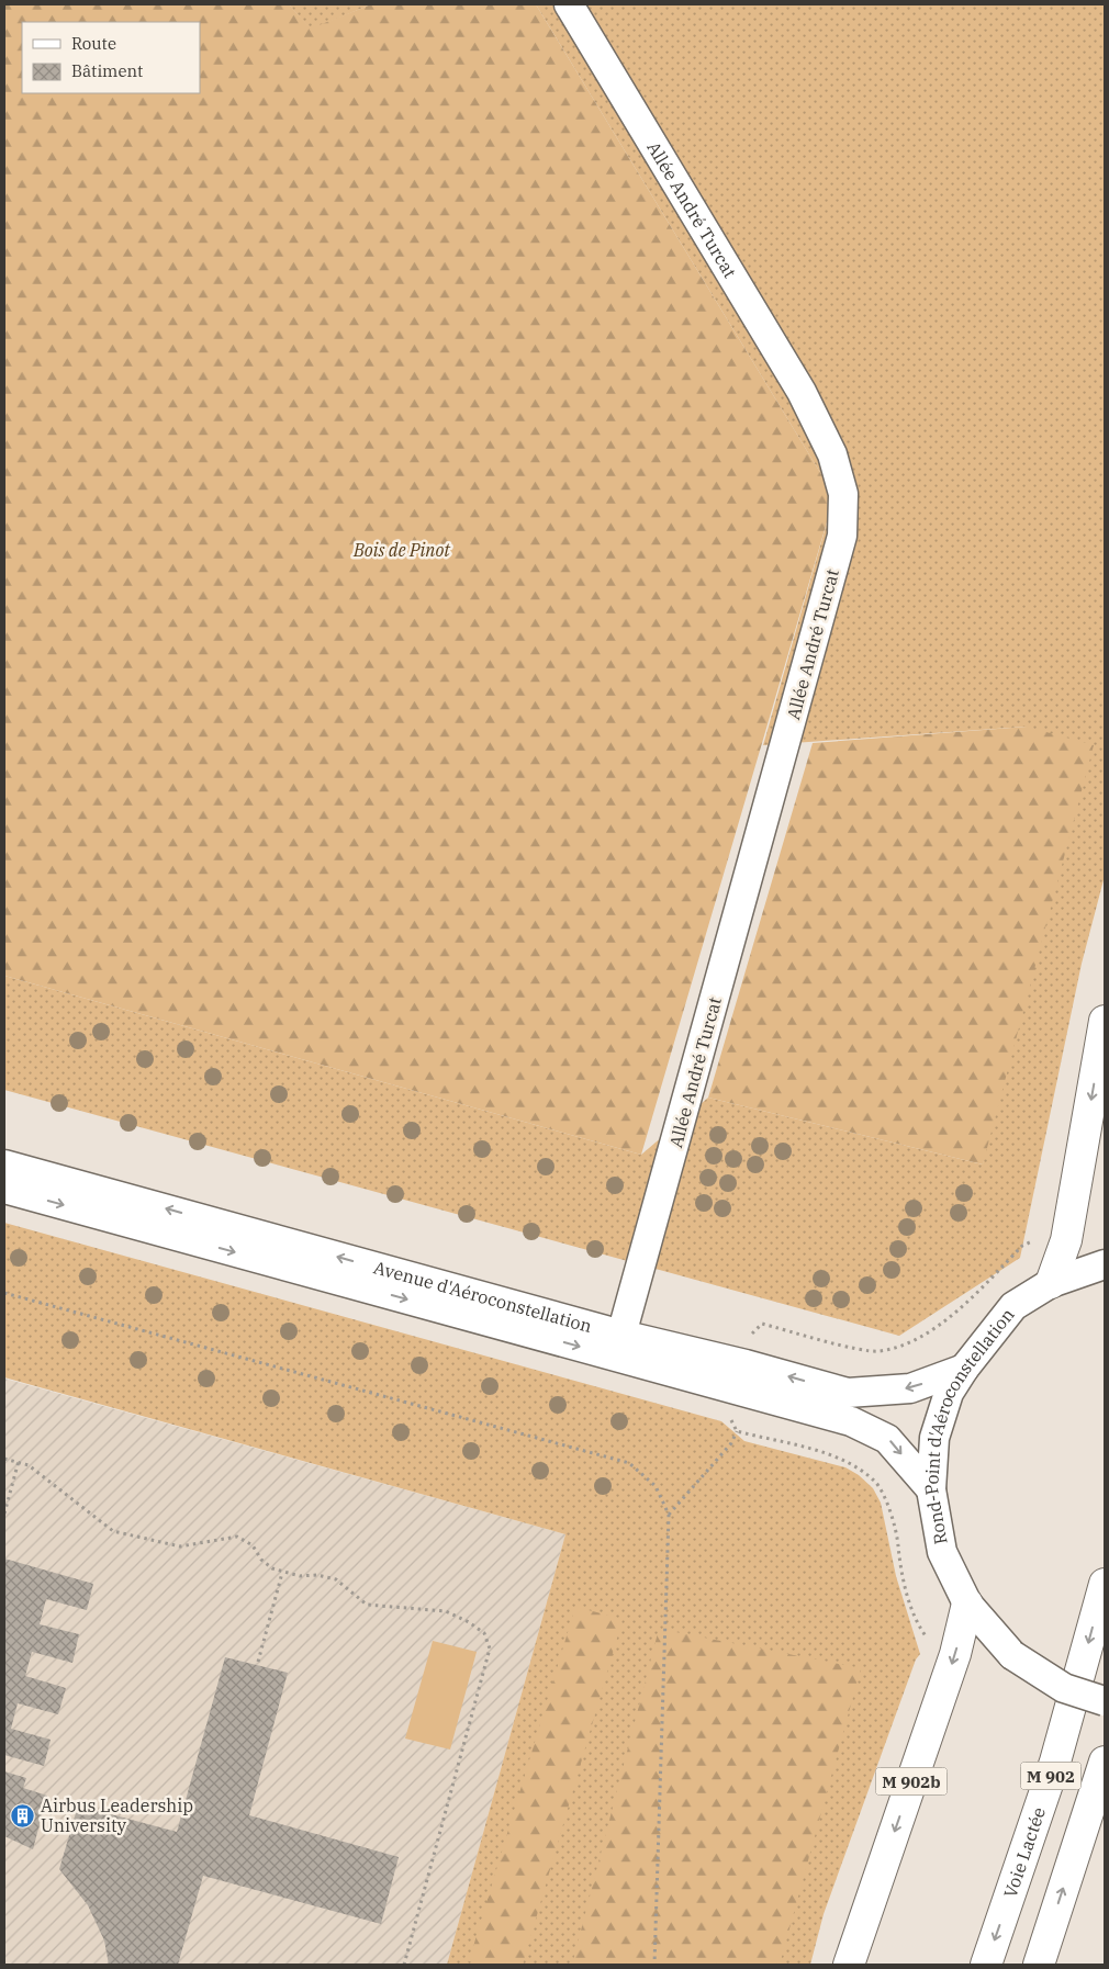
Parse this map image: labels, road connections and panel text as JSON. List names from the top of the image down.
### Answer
{
  "streets": {
    "highway": ["M 902", "M 902b", "Voie Lactée"],
    "street": ["Allée André Turcat", "Avenue d'Aéroconstellation", "Rond-Point d'Aéroconstellation"]
  },
  "crossings": [
    ["Allée André Turcat", "Avenue d'Aéroconstellation"],
    ["Avenue d'Aéroconstellation", "Rond-Point d'Aéroconstellation"],
    ["Rond-Point d'Aéroconstellation", "M 902b"]
  ],
  "parks": ["Bois de Pinot"],
  "places": {
    "building": ["Airbus Leadership University"]
  },
  "legend": ["Route", "Bâtiment"]
}
